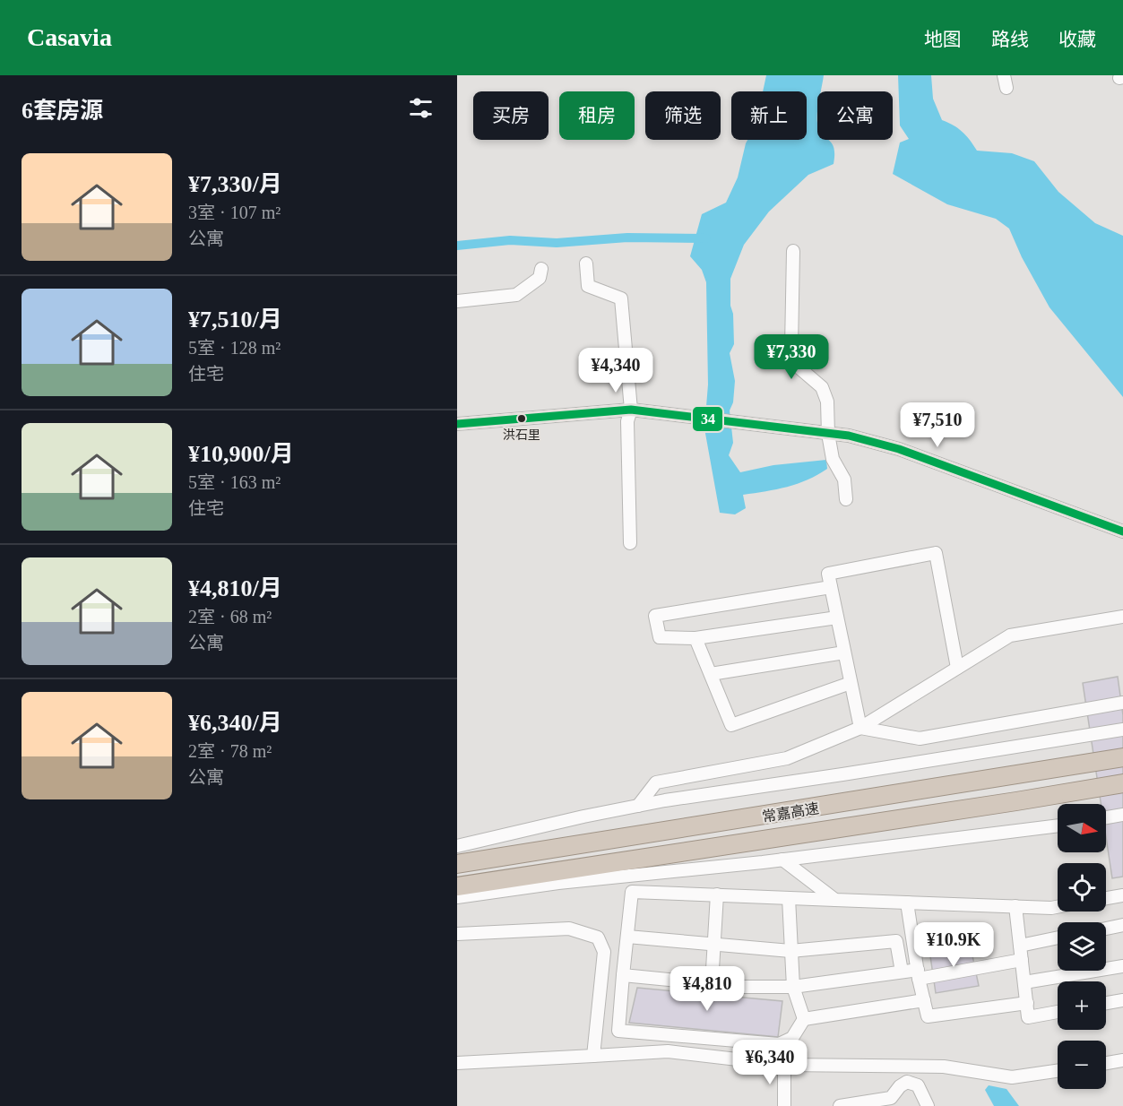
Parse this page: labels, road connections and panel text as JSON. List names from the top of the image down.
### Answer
{
  "streets": {
    "highway": ["常嘉高速"]
  },
  "places": ["洪石里"],
  "lines": ["transit line 34"],
  "north": "right",
  "page": {
    "header": "Casavia",
    "nav": ["地图", "路线", "收藏"],
    "heading": "6套房源",
    "chip": [
      "买房",
      "租房",
      "筛选",
      "新上",
      "公寓"
    ],
    "list": [
      {
        "name": "¥7,330/月",
        "note": "3室 · 107 m² · 公寓"
      },
      {
        "name": "¥7,510/月",
        "note": "5室 · 128 m² · 住宅"
      },
      {
        "name": "¥10,900/月",
        "note": "5室 · 163 m² · 住宅"
      },
      {
        "name": "¥4,810/月",
        "note": "2室 · 68 m² · 公寓"
      },
      {
        "name": "¥6,340/月",
        "note": "2室 · 78 m² · 公寓"
      }
    ],
    "price": [
      "¥7,330",
      "¥4,340",
      "¥7,510",
      "¥10.9K",
      "¥4,810",
      "¥6,340"
    ],
    "map_buttons": ["+", "−"]
  }
}
